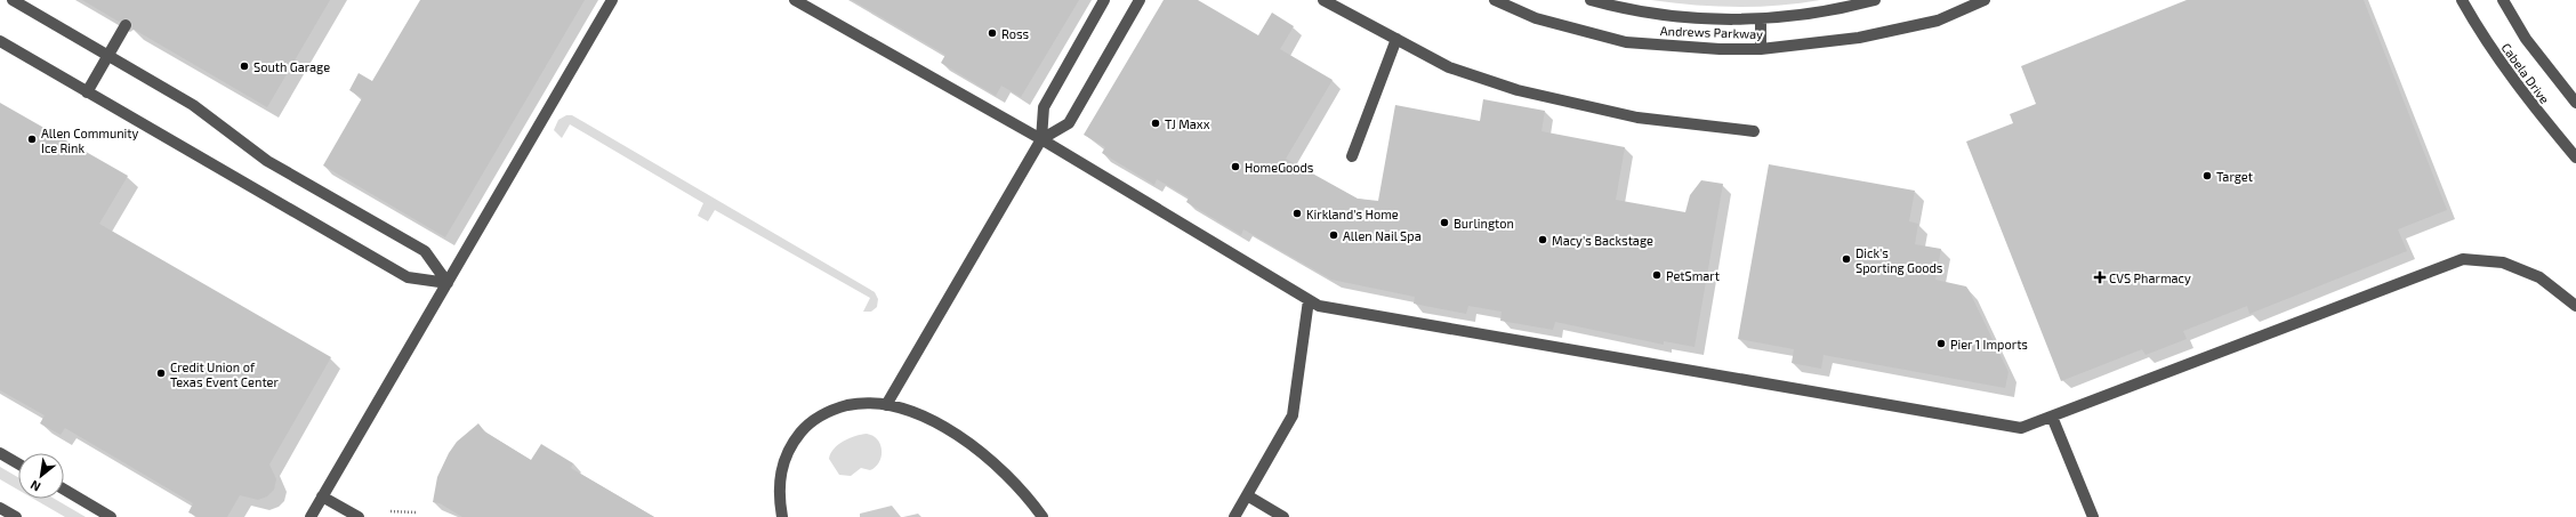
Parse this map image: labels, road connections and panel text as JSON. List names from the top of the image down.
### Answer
{
  "streets": {
    "street": ["Andrews Parkway", "Cabela Drive"]
  },
  "places": {
    "other": [
      "Ross",
      "South Garage",
      "TJ Maxx",
      "Allen Community Ice Rink",
      "HomeGoods",
      "Target",
      "Kirkland's Home",
      "Burlington",
      "Allen Nail Spa",
      "Macy's Backstage",
      "Dick's Sporting Goods",
      "PetSmart",
      "Pier 1 Imports",
      "Credit Union of Texas Event Center"
    ],
    "health": ["CVS Pharmacy"]
  },
  "north": "bottom left"
}
